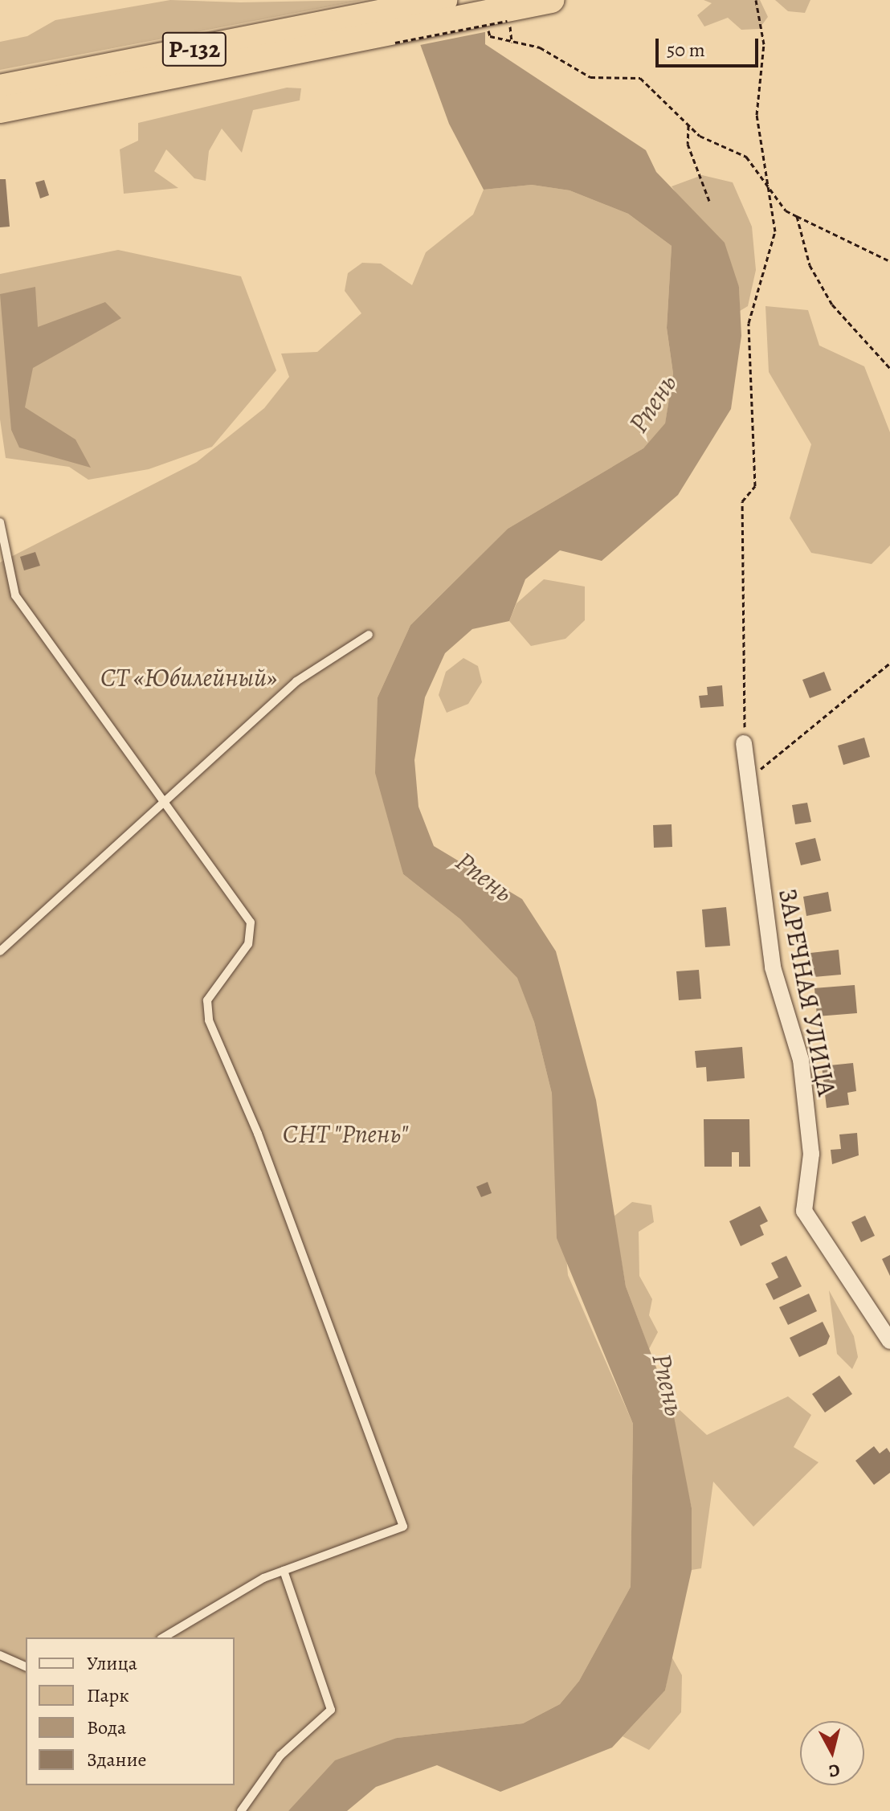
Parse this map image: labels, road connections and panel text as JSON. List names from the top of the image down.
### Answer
{
  "streets": {
    "highway": ["Р-132"],
    "street": ["ЗАРЕЧНАЯ УЛИЦА"]
  },
  "water": ["Рпень"],
  "parks": ["СТ «Юбилейный»", "СНТ \"Рпень\""],
  "legend": [
    "Улица",
    "Парк",
    "Вода",
    "Здание"
  ],
  "scale_bar": "50 m",
  "north": "bottom"
}
